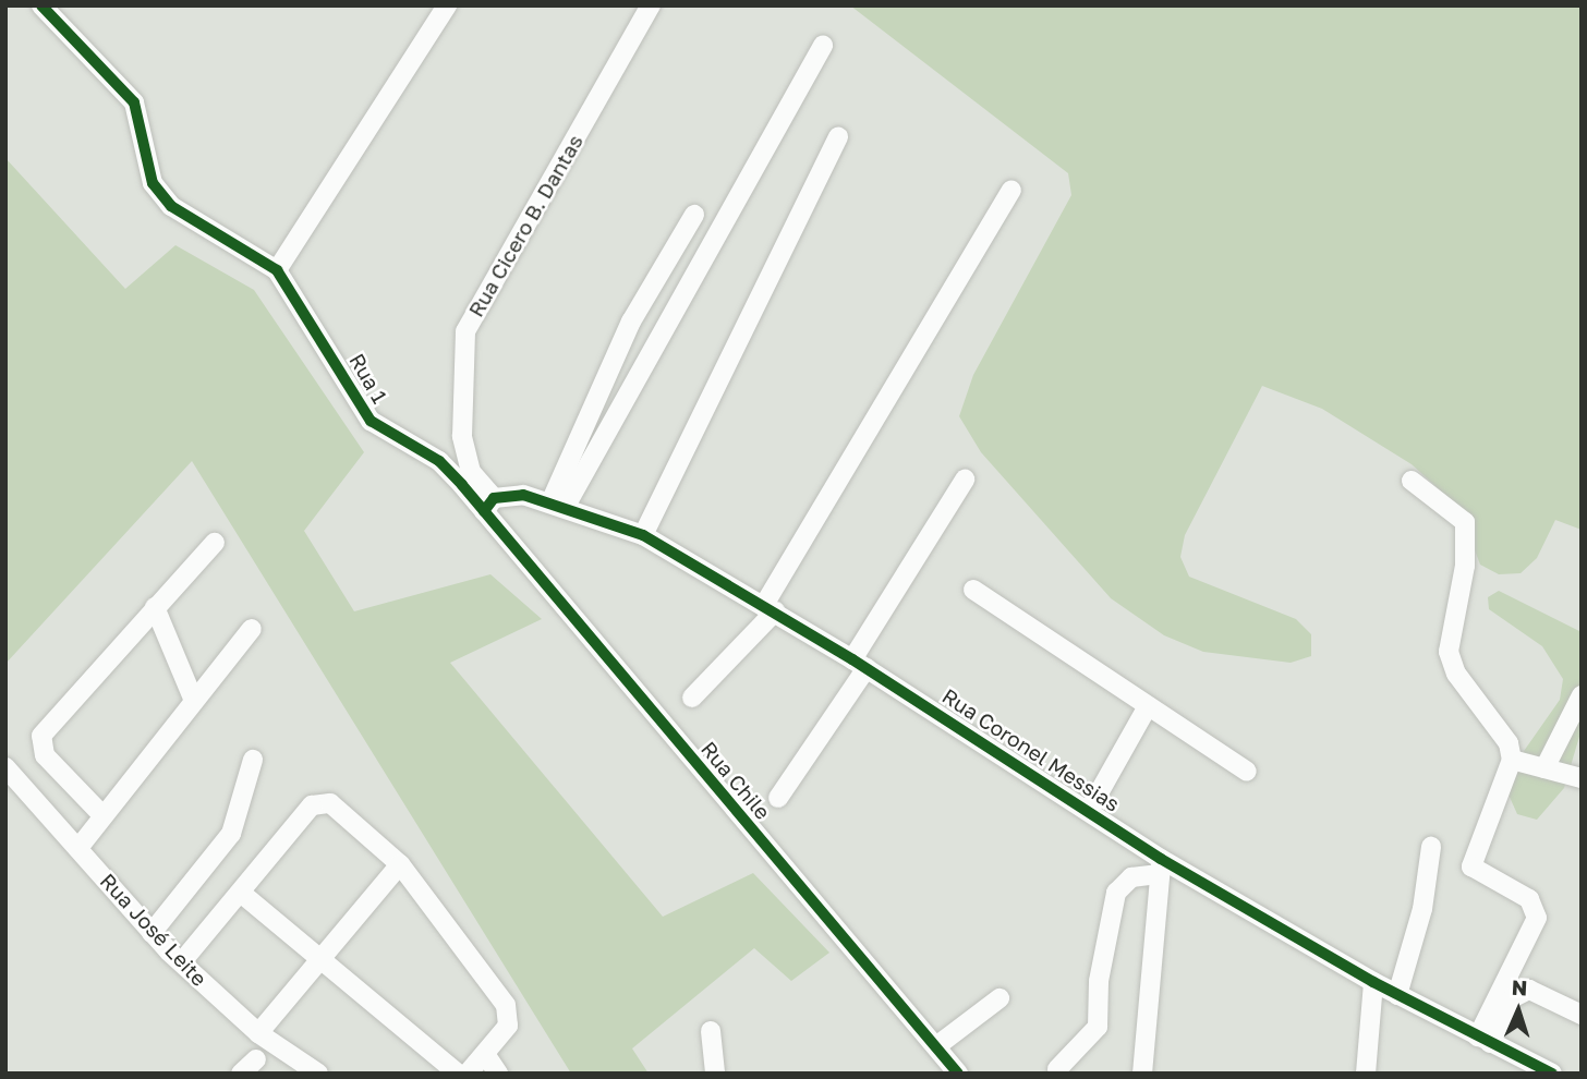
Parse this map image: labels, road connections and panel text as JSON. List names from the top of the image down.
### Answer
{
  "streets": {
    "street": [
      "Rua Cicero B. Dantas",
      "Rua 1",
      "Rua Coronel Messias",
      "Rua Chile",
      "Rua José Leite"
    ]
  },
  "crossings": [
    ["Rua Cicero B. Dantas", "Rua 1"],
    ["Rua Cicero B. Dantas", "Rua Coronel Messias"],
    ["Rua Cicero B. Dantas", "Rua Chile"],
    ["Rua 1", "Rua Coronel Messias"],
    ["Rua 1", "Rua Chile"],
    ["Rua Coronel Messias", "Rua Chile"]
  ],
  "north": "top"
}
